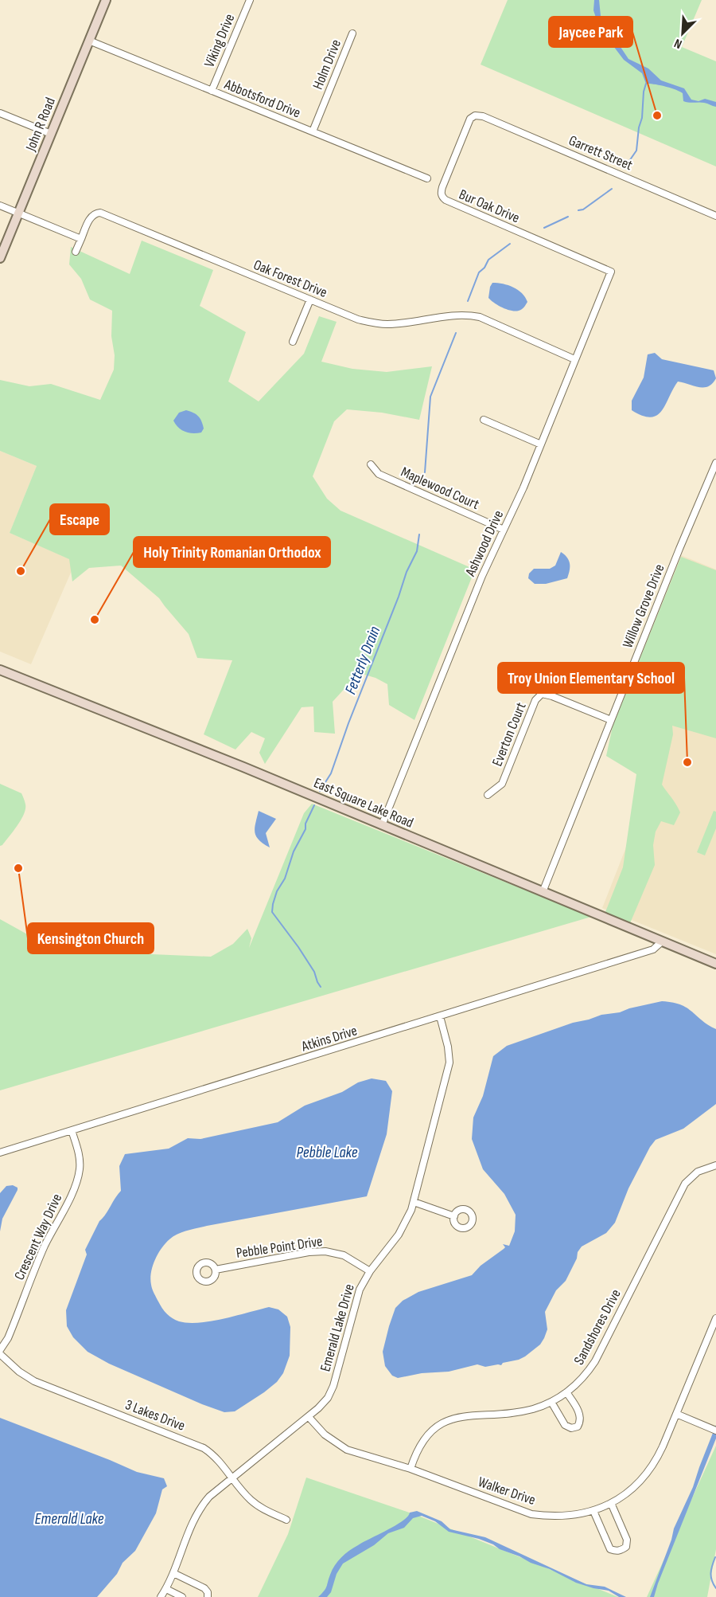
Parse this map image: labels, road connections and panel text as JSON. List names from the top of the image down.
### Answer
{
  "streets": {
    "main road": ["John R Road", "East Square Lake Road"],
    "street": [
      "Viking Drive",
      "Holm Drive",
      "Abbotsford Drive",
      "Garrett Street",
      "Bur Oak Drive",
      "Oak Forest Drive",
      "Maplewood Court",
      "Ashwood Drive",
      "Willow Grove Drive",
      "Everton Court",
      "Atkins Drive",
      "Crescent Way Drive",
      "Pebble Point Drive",
      "Sandshores Drive",
      "Emerald Lake Drive",
      "3 Lakes Drive",
      "Walker Drive"
    ]
  },
  "crossings": [
    ["Viking Drive", "Abbotsford Drive"],
    ["Holm Drive", "Abbotsford Drive"],
    ["Abbotsford Drive", "John R Road"],
    ["Garrett Street", "Bur Oak Drive"],
    ["Bur Oak Drive", "Ashwood Drive"],
    ["Oak Forest Drive", "Ashwood Drive"],
    ["Maplewood Court", "Ashwood Drive"],
    ["Ashwood Drive", "East Square Lake Road"],
    ["Willow Grove Drive", "Everton Court"],
    ["Willow Grove Drive", "East Square Lake Road"],
    ["East Square Lake Road", "Atkins Drive"],
    ["Atkins Drive", "Crescent Way Drive"],
    ["Atkins Drive", "Emerald Lake Drive"],
    ["Pebble Point Drive", "Emerald Lake Drive"],
    ["Sandshores Drive", "Walker Drive"],
    ["Emerald Lake Drive", "3 Lakes Drive"],
    ["Emerald Lake Drive", "Walker Drive"]
  ],
  "water": ["Fetterly Drain", "Pebble Lake", "Emerald Lake"],
  "places": [
    "Jaycee Park",
    "Escape",
    "Holy Trinity Romanian Orthodox",
    "Troy Union Elementary School",
    "Kensington Church"
  ],
  "north": "bottom left"
}
